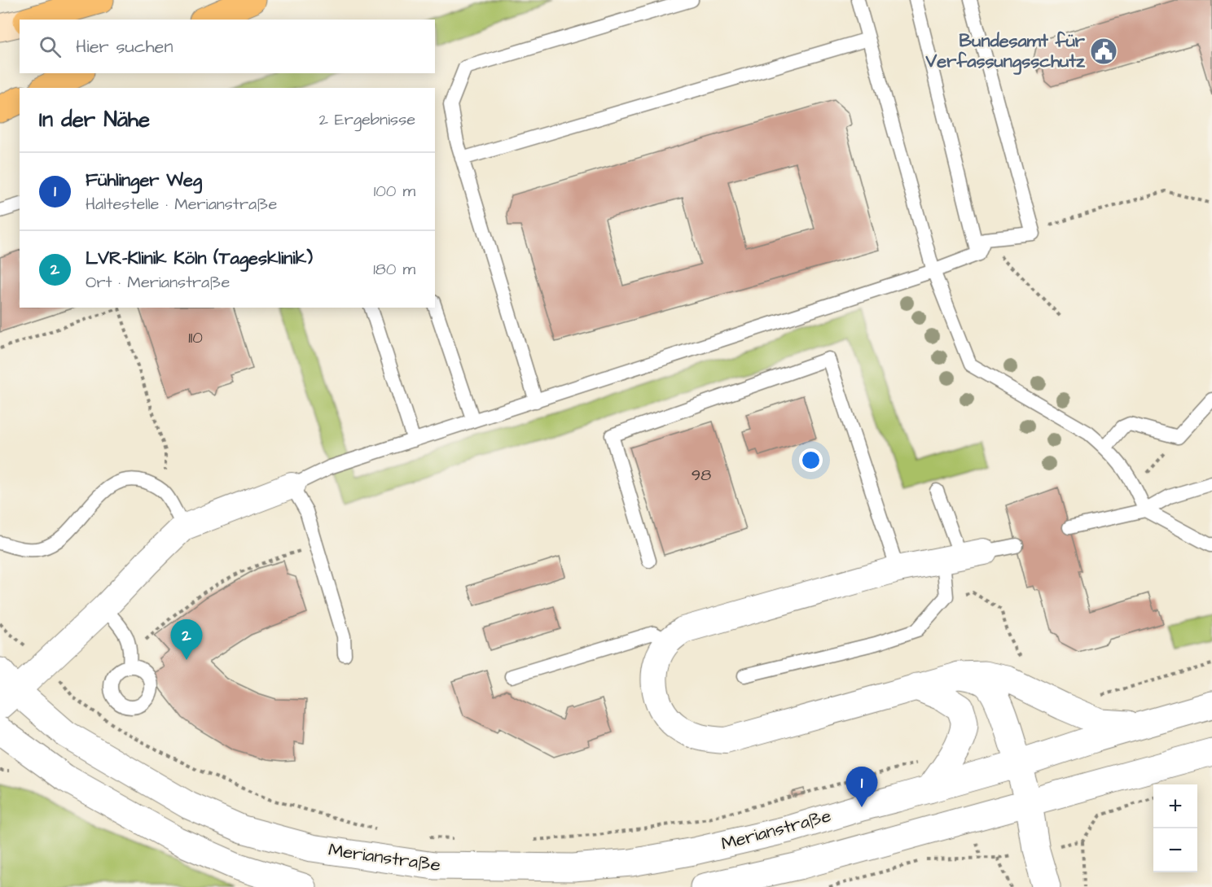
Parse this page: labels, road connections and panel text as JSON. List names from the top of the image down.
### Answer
{
  "streets": {
    "street": ["Merianstraße"]
  },
  "places": {
    "public building": ["Bundesamt für Verfassungsschutz"]
  },
  "house_numbers": ["110", "98"],
  "page": {
    "search": "Hier suchen",
    "heading": ["In der Nähe", "2 Ergebnisse"],
    "list": [
      {
        "mark": "1",
        "name": "Fühlinger Weg",
        "note": "Haltestelle · Merianstraße",
        "value": "100 m"
      },
      {
        "mark": "2",
        "name": "LVR-Klinik Köln (Tagesklinik)",
        "note": "Ort · Merianstraße",
        "value": "180 m"
      }
    ],
    "pins": ["2", "1"],
    "map_buttons": ["+", "−"]
  }
}
